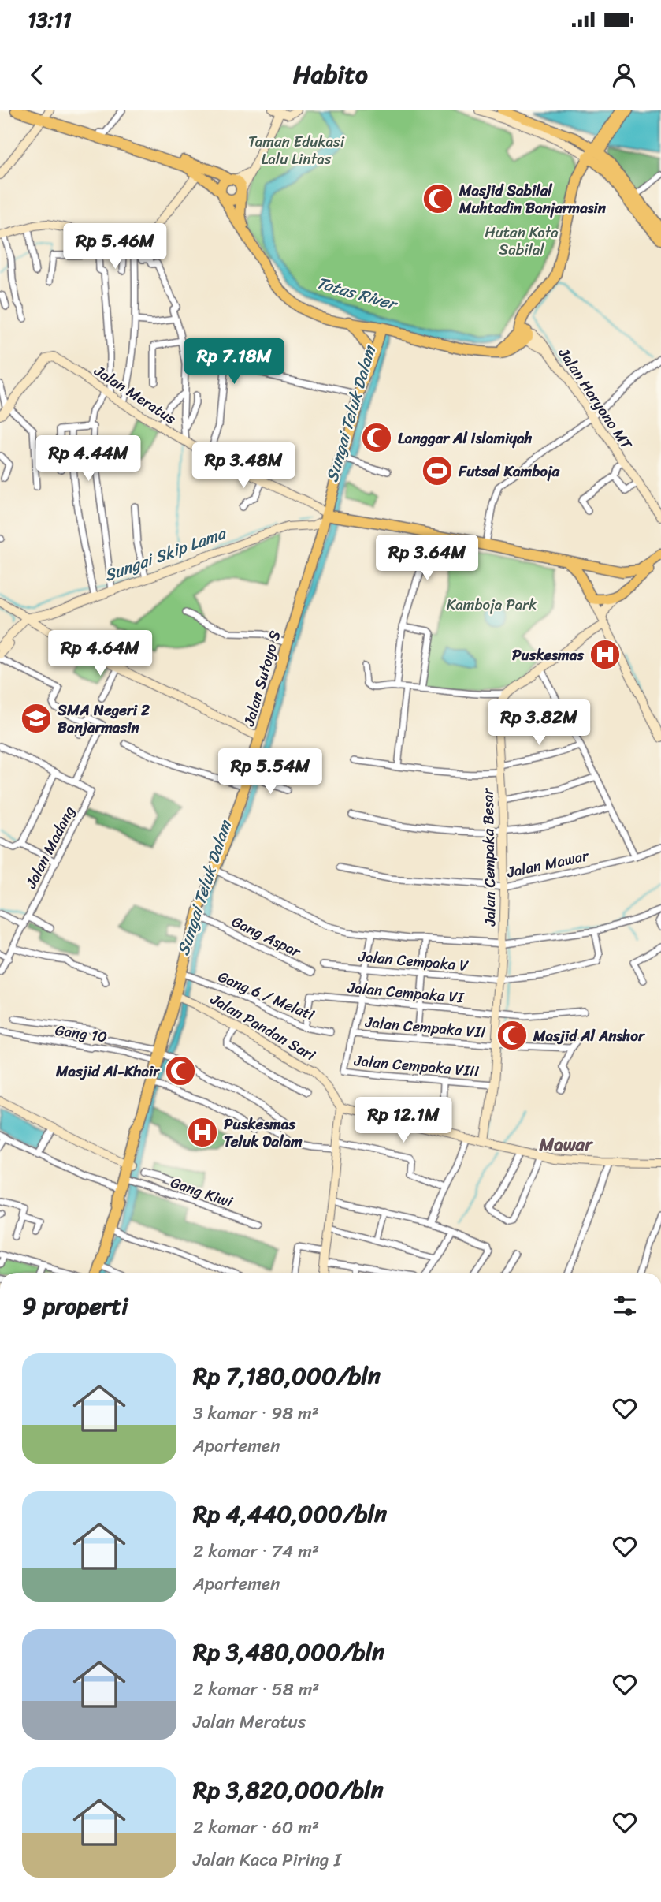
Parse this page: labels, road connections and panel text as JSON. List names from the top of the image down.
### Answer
{
  "streets": {
    "highway": ["Jalan Sutoyo S"],
    "street": [
      "Jalan Meratus",
      "Jalan Haryono MT",
      "Jalan Madang",
      "Jalan Cempaka Besar",
      "Jalan Mawar",
      "Gang Aspar",
      "Jalan Cempaka V",
      "Jalan Cempaka VI",
      "Gang 6 / Melati",
      "Jalan Pandan Sari",
      "Jalan Cempaka VII",
      "Gang 10",
      "Jalan Cempaka VIII",
      "Gang Kiwi"
    ]
  },
  "crossings": [
    ["Jalan Meratus", "Jalan Sutoyo S"],
    ["Jalan Sutoyo S", "Gang Aspar"],
    ["Jalan Sutoyo S", "Gang 6 / Melati"],
    ["Jalan Sutoyo S", "Jalan Pandan Sari"],
    ["Jalan Sutoyo S", "Gang 10"],
    ["Jalan Sutoyo S", "Gang Kiwi"],
    ["Jalan Cempaka Besar", "Jalan Mawar"],
    ["Jalan Cempaka Besar", "Jalan Cempaka V"],
    ["Jalan Cempaka Besar", "Jalan Cempaka VI"],
    ["Jalan Cempaka Besar", "Jalan Cempaka VII"],
    ["Jalan Cempaka Besar", "Jalan Cempaka VIII"],
    ["Jalan Cempaka V", "Jalan Cempaka VIII"],
    ["Jalan Cempaka VI", "Gang 6 / Melati"],
    ["Jalan Cempaka VI", "Jalan Cempaka VIII"],
    ["Jalan Cempaka VII", "Jalan Cempaka VIII"]
  ],
  "districts": ["Mawar"],
  "water": ["Tatas River", "Sungai Teluk Dalam", "Sungai Skip Lama"],
  "parks": ["Taman Edukasi Lalu Lintas", "Hutan Kota Sabilal", "Kamboja Park"],
  "places": {
    "mosque": [
      "Masjid Sabilal Muhtadin Banjarmasin",
      "Langgar Al Islamiyah",
      "Masjid Al Anshor",
      "Masjid Al-Khair"
    ],
    "sports": ["Futsal Kamboja"],
    "hospital": ["Puskesmas", "Puskesmas Teluk Dalam"],
    "school or university": ["SMA Negeri 2 Banjarmasin"]
  },
  "page": {
    "status": "13:11",
    "header": "Habito",
    "price": [
      "Rp 5.46M",
      "Rp 7.18M",
      "Rp 4.44M",
      "Rp 3.48M",
      "Rp 3.64M",
      "Rp 4.64M",
      "Rp 3.82M",
      "Rp 5.54M",
      "Rp 12.1M"
    ],
    "heading": "9 properti",
    "list": [
      {
        "name": "Rp 7,180,000/bln",
        "note": "3 kamar · 98 m² · Apartemen"
      },
      {
        "name": "Rp 4,440,000/bln",
        "note": "2 kamar · 74 m² · Apartemen"
      },
      {
        "name": "Rp 3,480,000/bln",
        "note": "2 kamar · 58 m² · Jalan Meratus"
      },
      {
        "name": "Rp 3,820,000/bln",
        "note": "2 kamar · 60 m² · Jalan Kaca Piring I"
      }
    ]
  }
}
